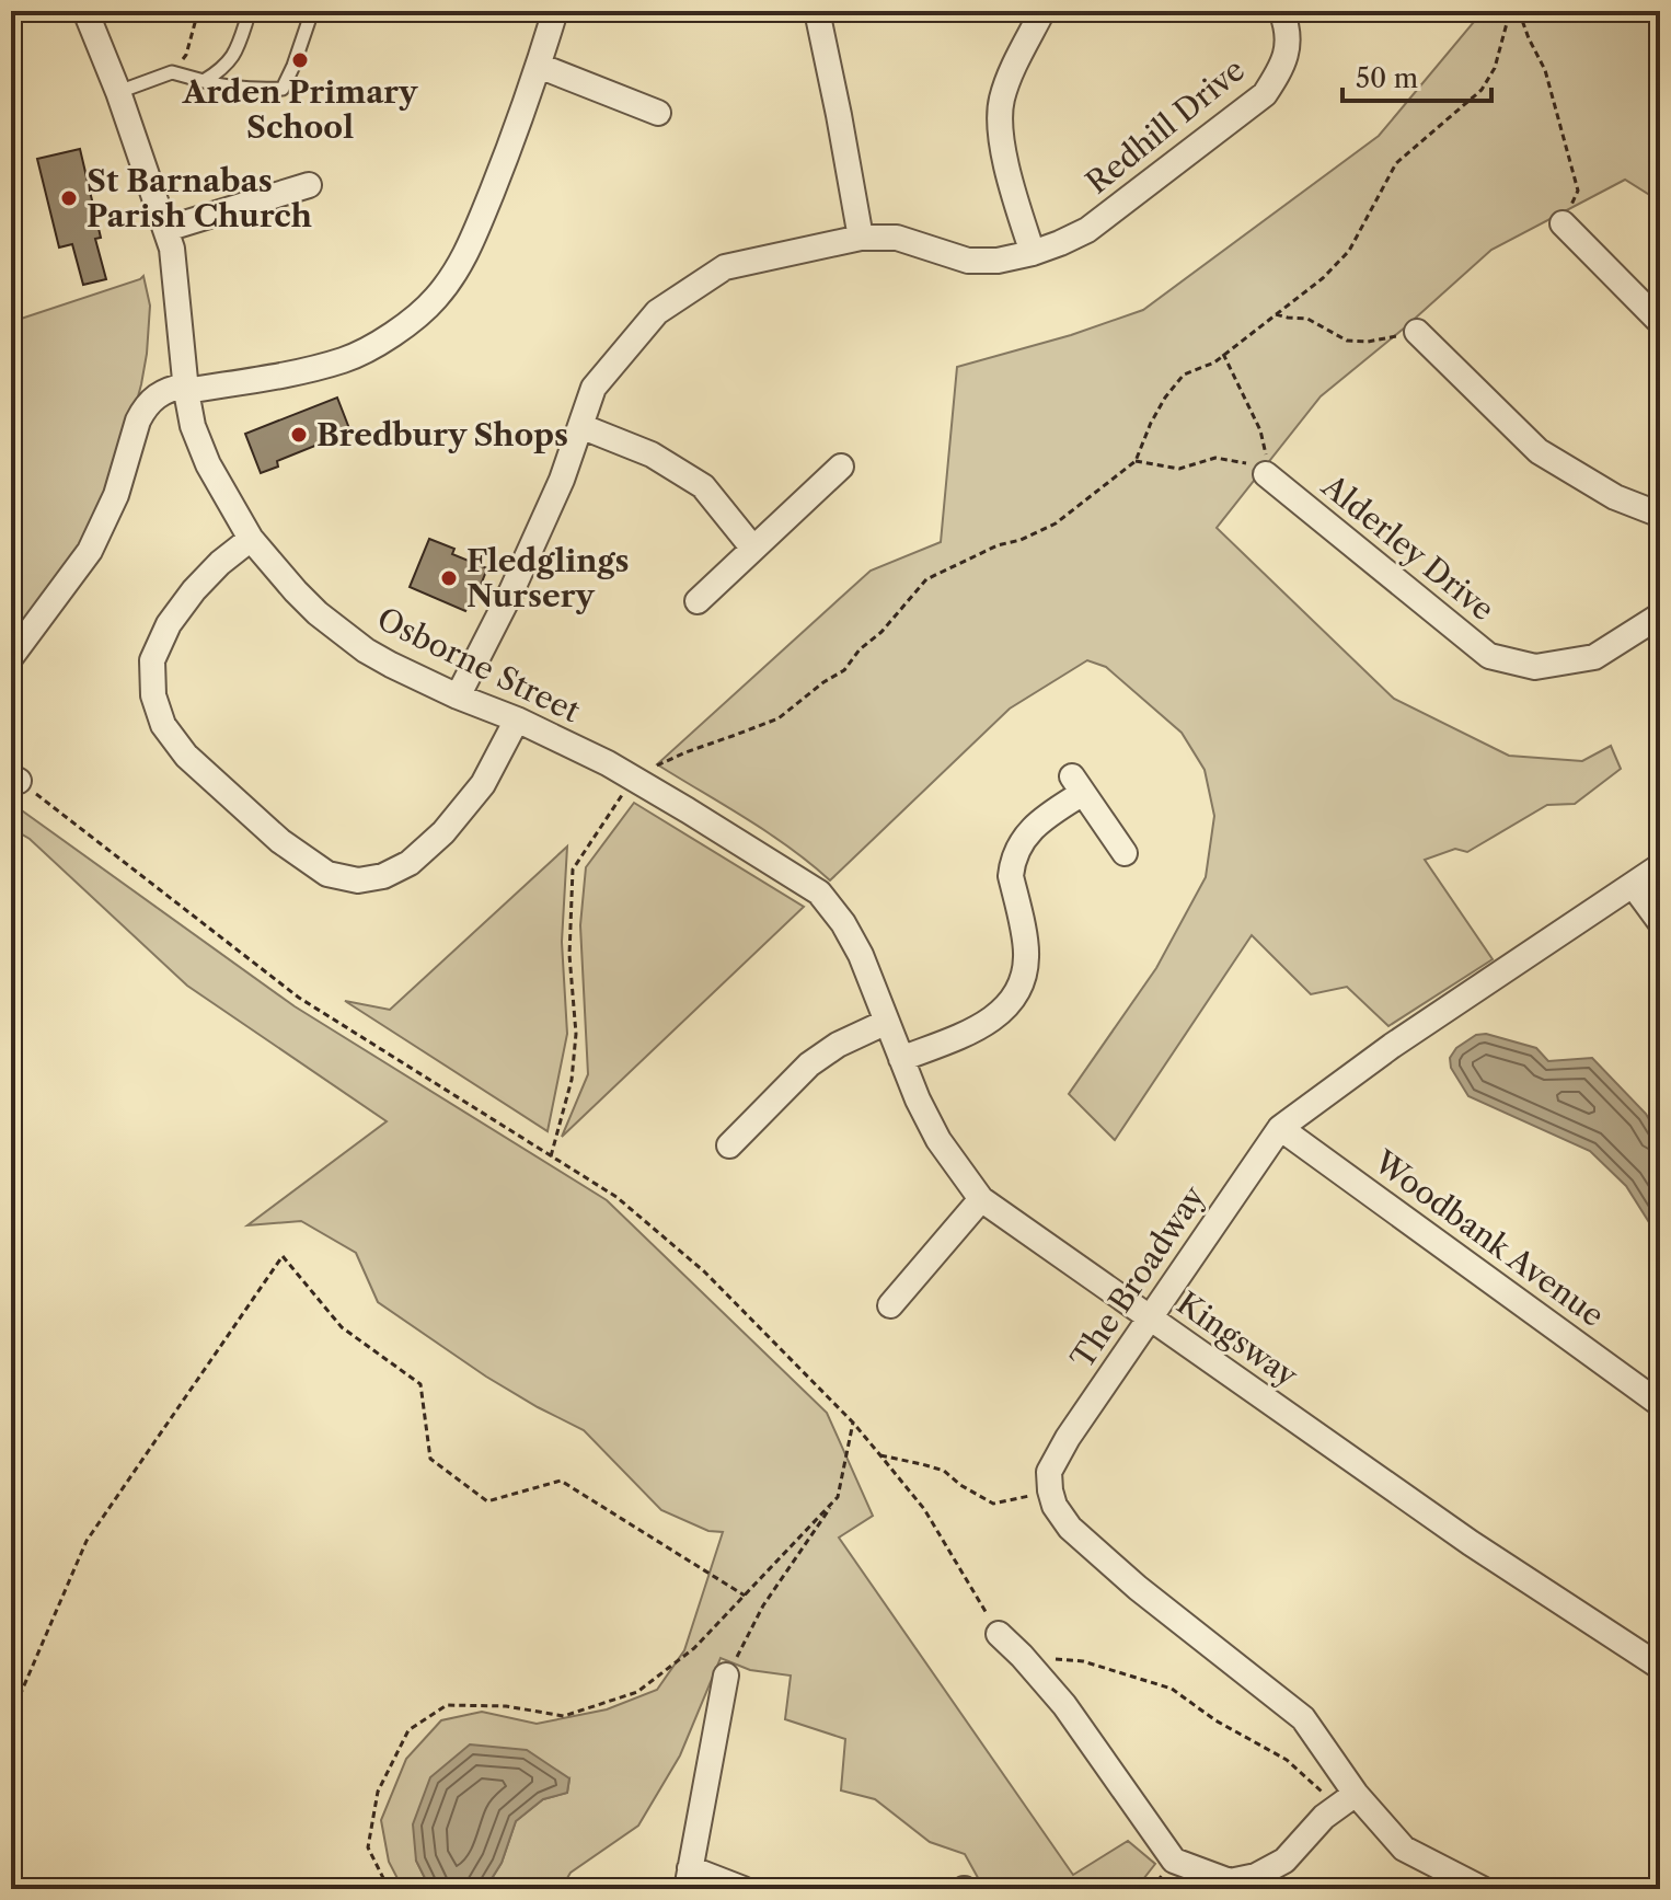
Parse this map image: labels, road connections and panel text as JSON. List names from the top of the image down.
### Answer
{
  "streets": {
    "street": [
      "Redhill Drive",
      "Alderley Drive",
      "Osborne Street",
      "Woodbank Avenue",
      "The Broadway",
      "Kingsway"
    ]
  },
  "crossings": [
    ["Redhill Drive", "Osborne Street"],
    ["Osborne Street", "Kingsway"],
    ["Woodbank Avenue", "The Broadway"],
    ["The Broadway", "Kingsway"]
  ],
  "places": [
    "Arden Primary School",
    "St Barnabas Parish Church",
    "Bredbury Shops",
    "Fledglings Nursery"
  ],
  "scale_bar": "50 m"
}
